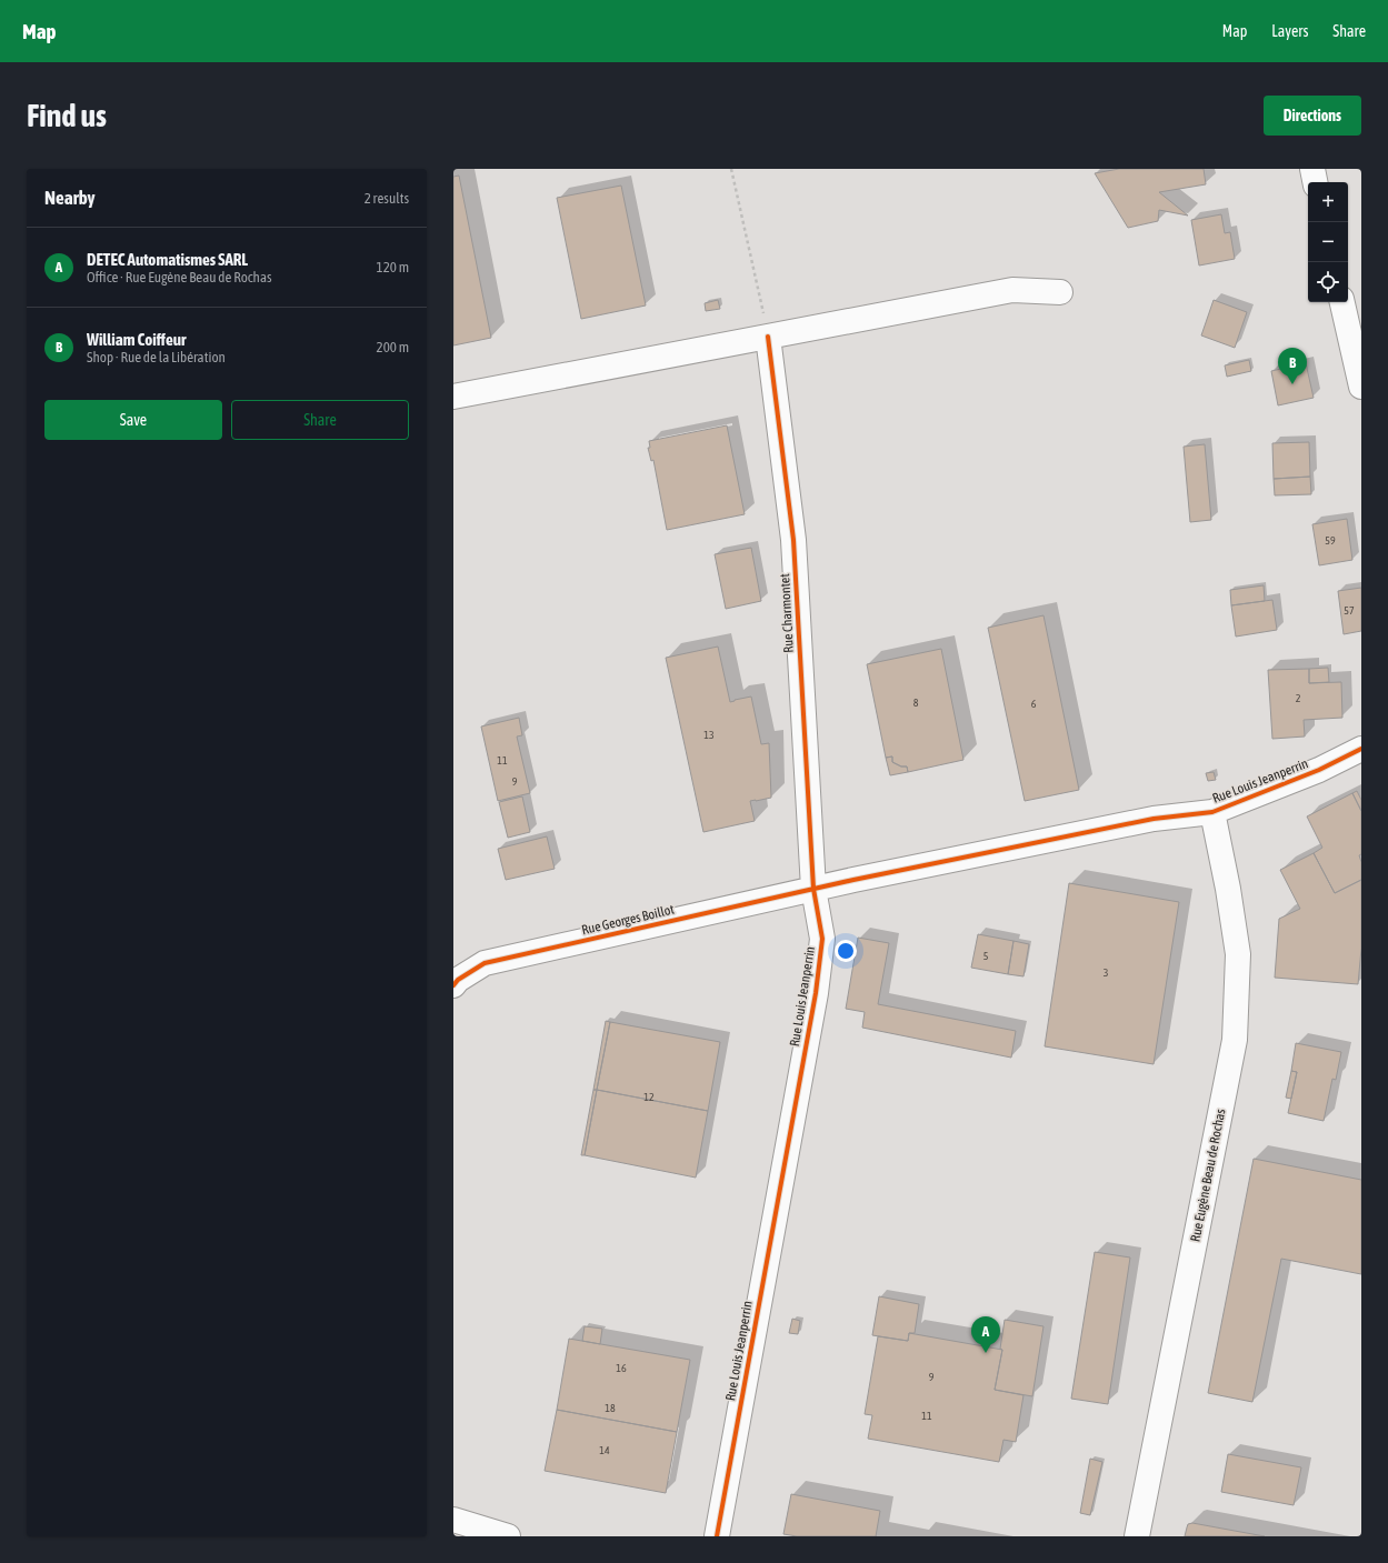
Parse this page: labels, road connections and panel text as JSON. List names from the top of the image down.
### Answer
{
  "streets": {
    "street": [
      "Rue Charmontet",
      "Rue Louis Jeanperrin",
      "Rue Georges Boillot",
      "Rue Eugène Beau de Rochas"
    ]
  },
  "crossings": [
    ["Rue Charmontet", "Rue Louis Jeanperrin"],
    ["Rue Charmontet", "Rue Georges Boillot"],
    ["Rue Louis Jeanperrin", "Rue Georges Boillot"],
    ["Rue Louis Jeanperrin", "Rue Eugène Beau de Rochas"]
  ],
  "house_numbers": [
    "59",
    "57",
    "2",
    "8",
    "6",
    "13",
    "11",
    "9",
    "5",
    "3",
    "12",
    "16",
    "9",
    "18",
    "11",
    "14"
  ],
  "page": {
    "header": "Map",
    "nav": ["Map", "Layers", "Share"],
    "buttons": [
      "Directions",
      ["Save", "Share"]
    ],
    "title": "Find us",
    "heading": ["Nearby", "2 results"],
    "map_buttons": ["+", "−"],
    "list": [
      {
        "mark": "A",
        "name": "DETEC Automatismes SARL",
        "note": "Office · Rue Eugène Beau de Rochas",
        "value": "120 m"
      },
      {
        "mark": "B",
        "name": "William Coiffeur",
        "note": "Shop · Rue de la Libération",
        "value": "200 m"
      }
    ],
    "pins": ["B", "A"]
  }
}
